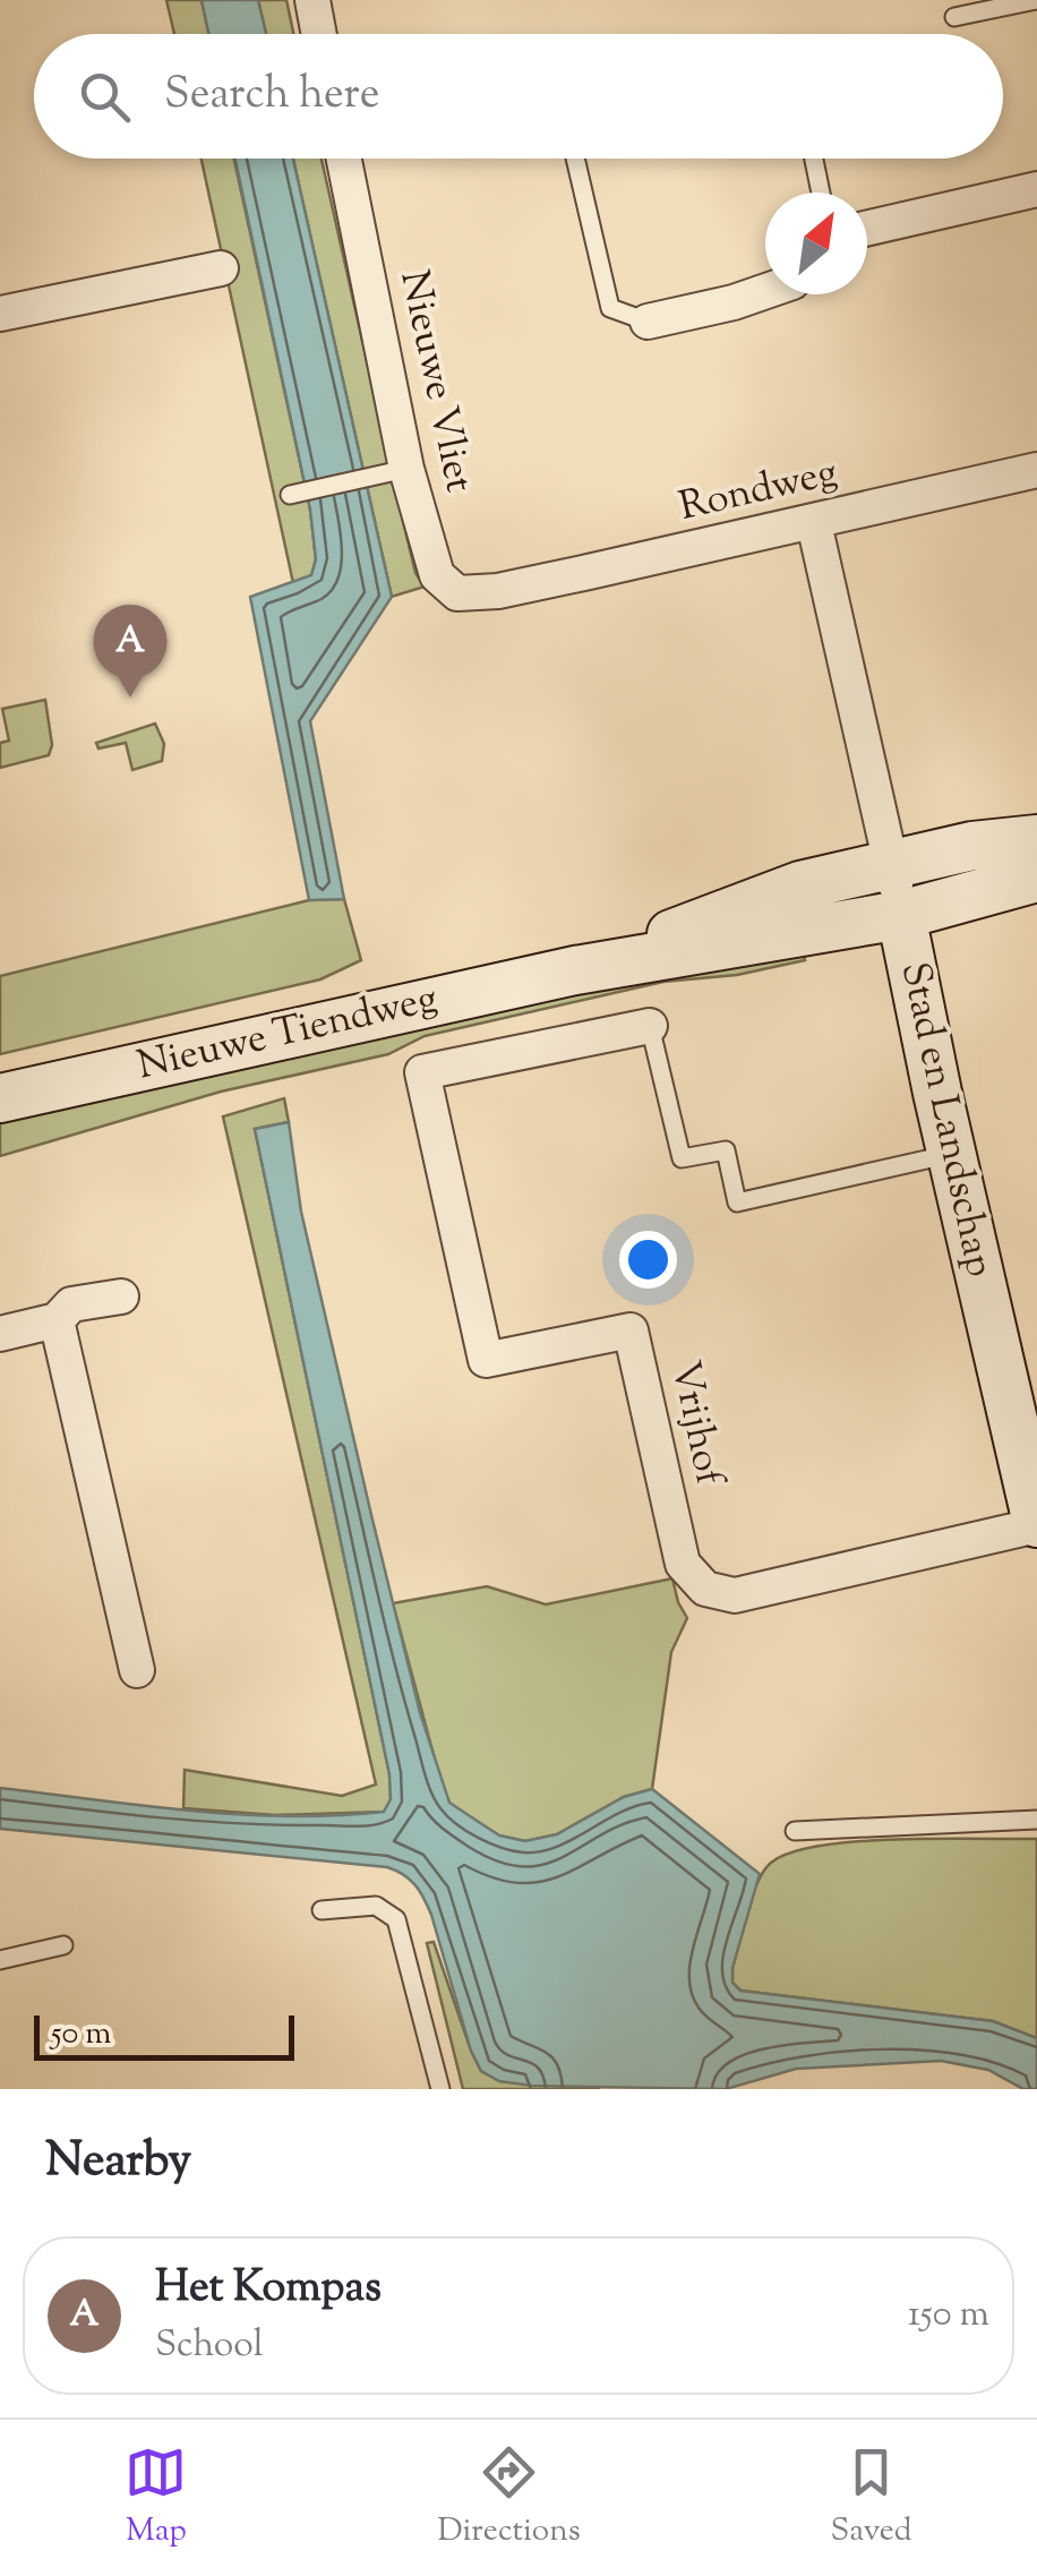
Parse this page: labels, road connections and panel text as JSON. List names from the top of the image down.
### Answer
{
  "streets": {
    "street": [
      "Nieuwe Vliet",
      "Rondweg",
      "Nieuwe Tiendweg",
      "Stad en Landschap",
      "Vrijhof"
    ]
  },
  "crossings": [
    ["Nieuwe Vliet", "Rondweg"],
    ["Nieuwe Tiendweg", "Stad en Landschap"],
    ["Stad en Landschap", "Vrijhof"]
  ],
  "scale_bar": "50 m",
  "north": "top right",
  "page": {
    "search": "Search here",
    "pins": "A",
    "scale": "50 m",
    "heading": "Nearby",
    "list": [
      {
        "mark": "A",
        "name": "Het Kompas",
        "note": "School",
        "value": "150 m"
      }
    ],
    "nav": ["Map", "Directions", "Saved"]
  }
}
